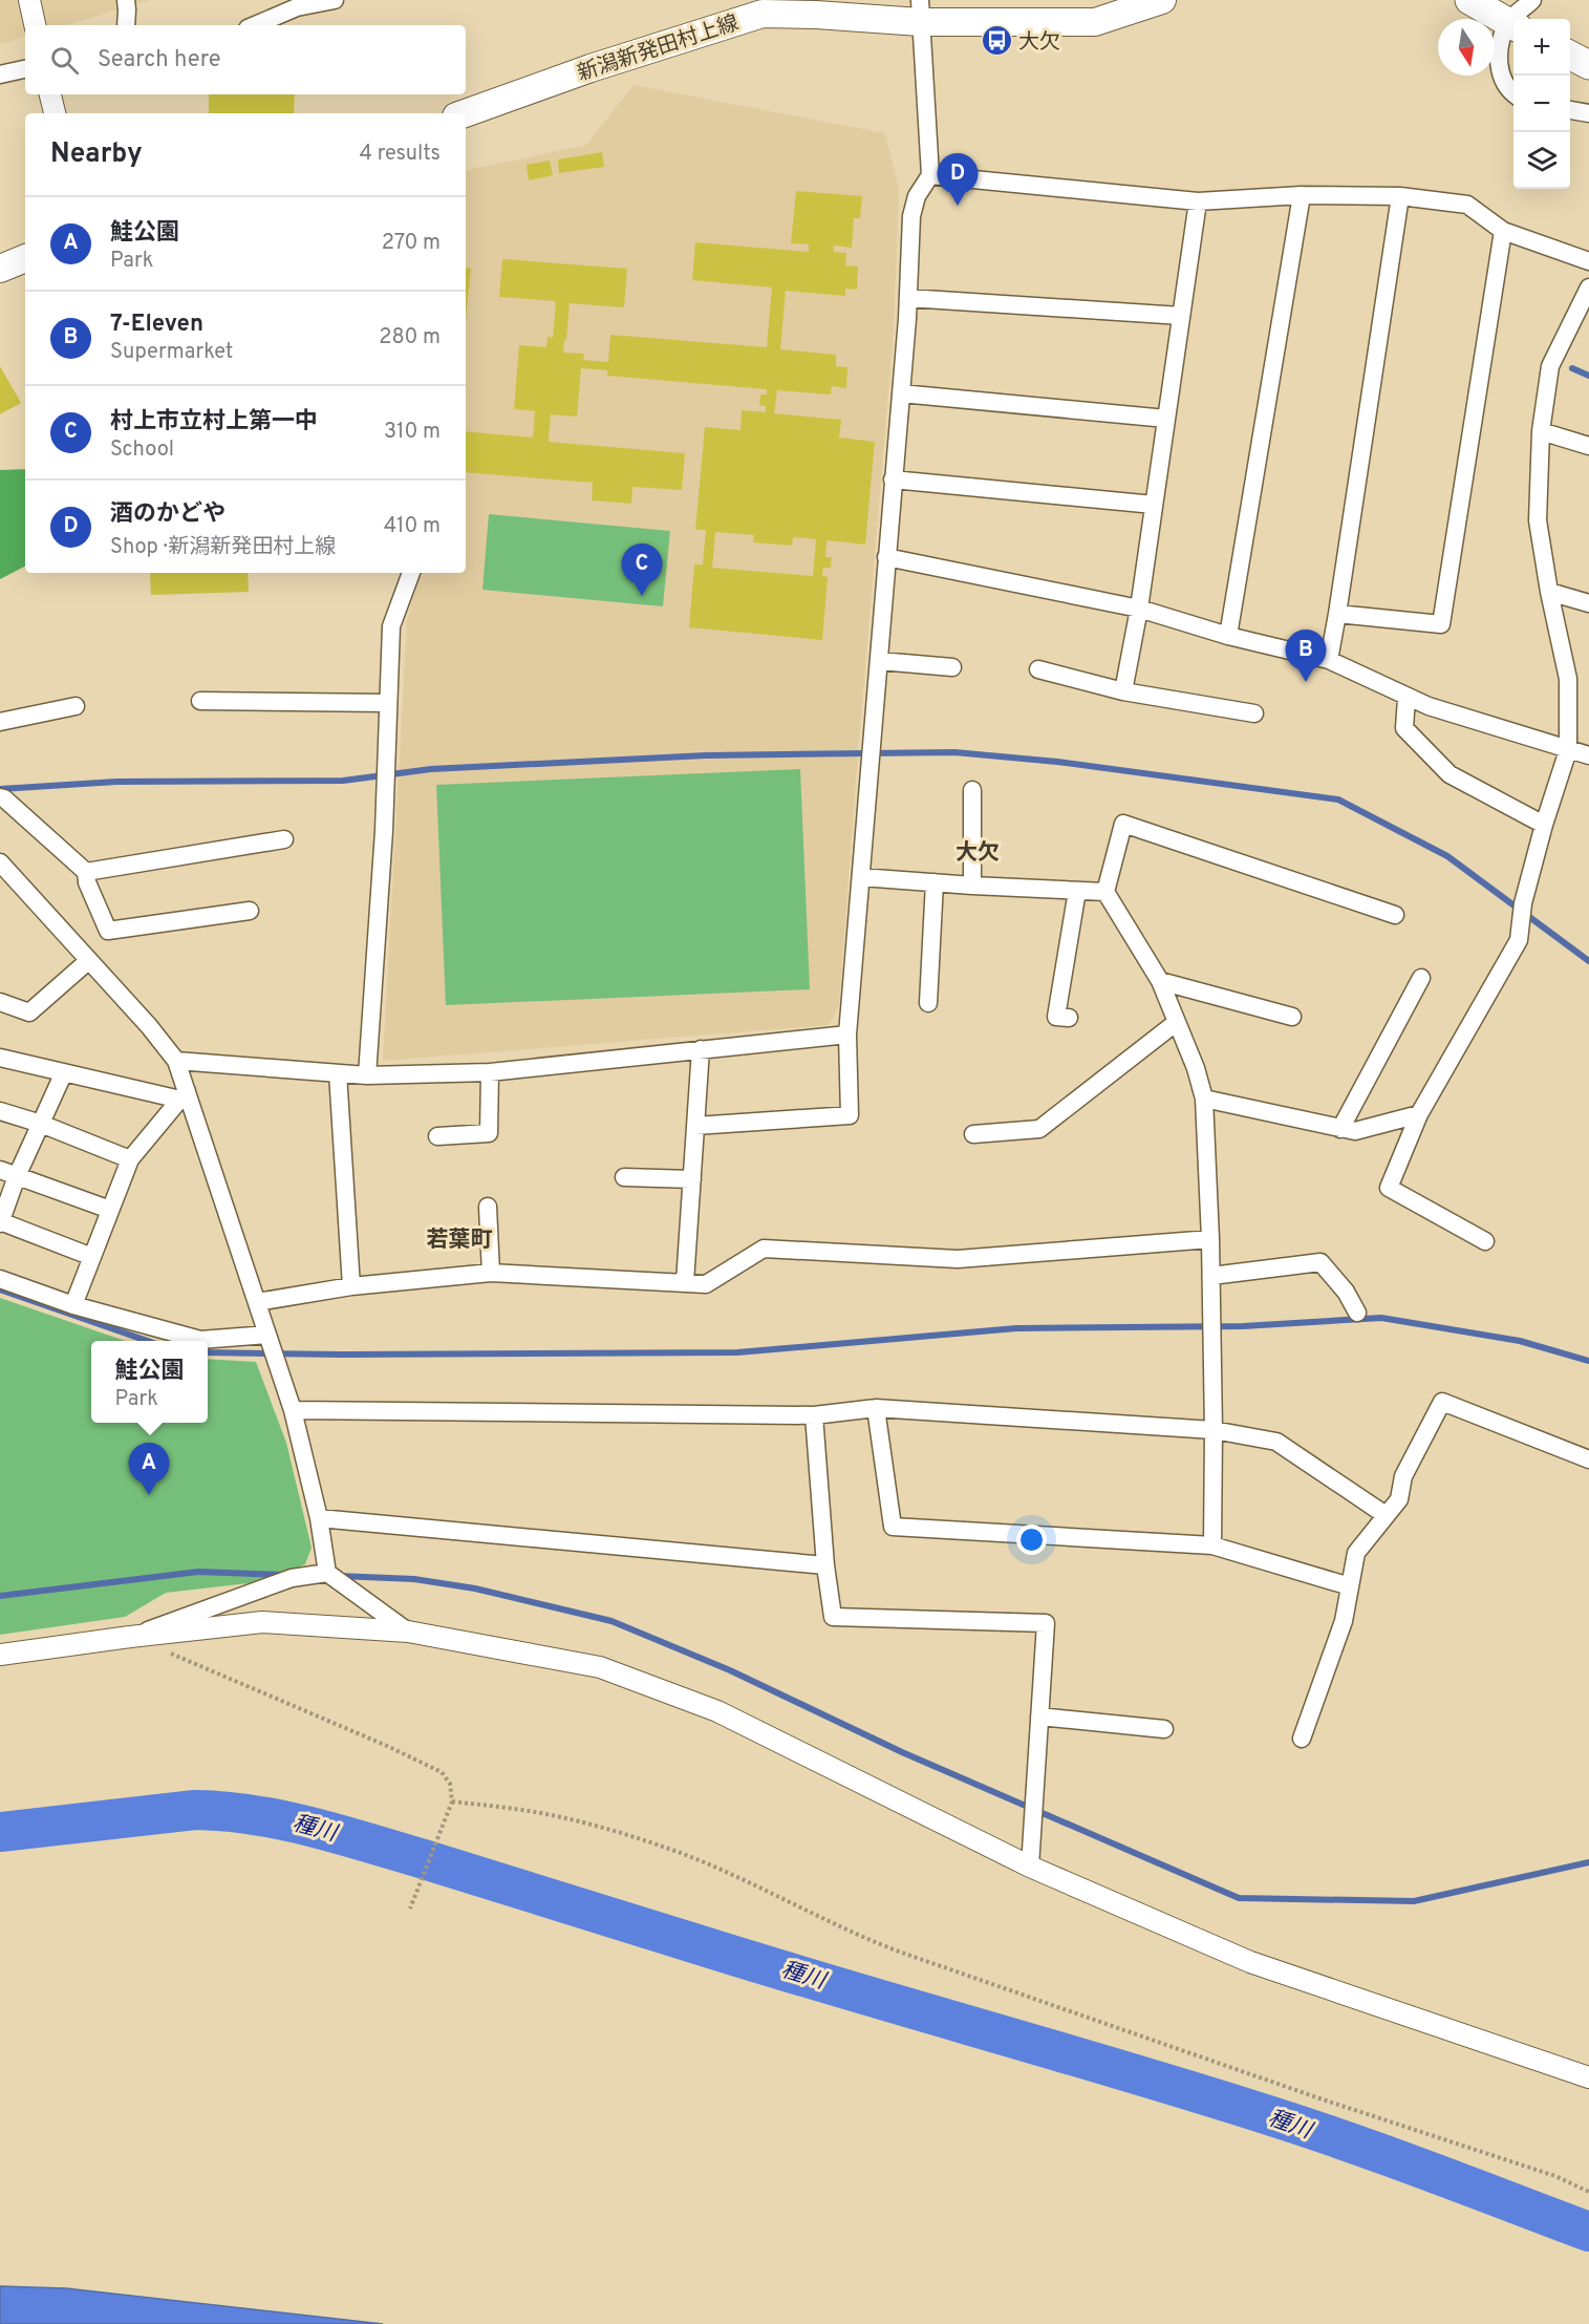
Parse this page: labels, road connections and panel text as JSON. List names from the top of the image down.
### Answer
{
  "streets": {
    "main road": ["新潟新発田村上線"]
  },
  "districts": ["大欠", "若葉町"],
  "water": ["種川"],
  "places": {
    "bus stop": ["大欠"]
  },
  "north": "bottom",
  "page": {
    "map_buttons": ["+", "−"],
    "search": "Search here",
    "heading": ["Nearby", "4 results"],
    "pins": [
      "D",
      "C",
      "B",
      "A"
    ],
    "list": [
      {
        "mark": "A",
        "name": "鮭公園",
        "note": "Park",
        "value": "270 m"
      },
      {
        "mark": "B",
        "name": "7-Eleven",
        "note": "Supermarket",
        "value": "280 m"
      },
      {
        "mark": "C",
        "name": "村上市立村上第一中",
        "note": "School",
        "value": "310 m"
      },
      {
        "mark": "D",
        "name": "酒のかどや",
        "note": "Shop · 新潟新発田村上線",
        "value": "410 m"
      }
    ],
    "popup": ["鮭公園", "Park"]
  }
}
